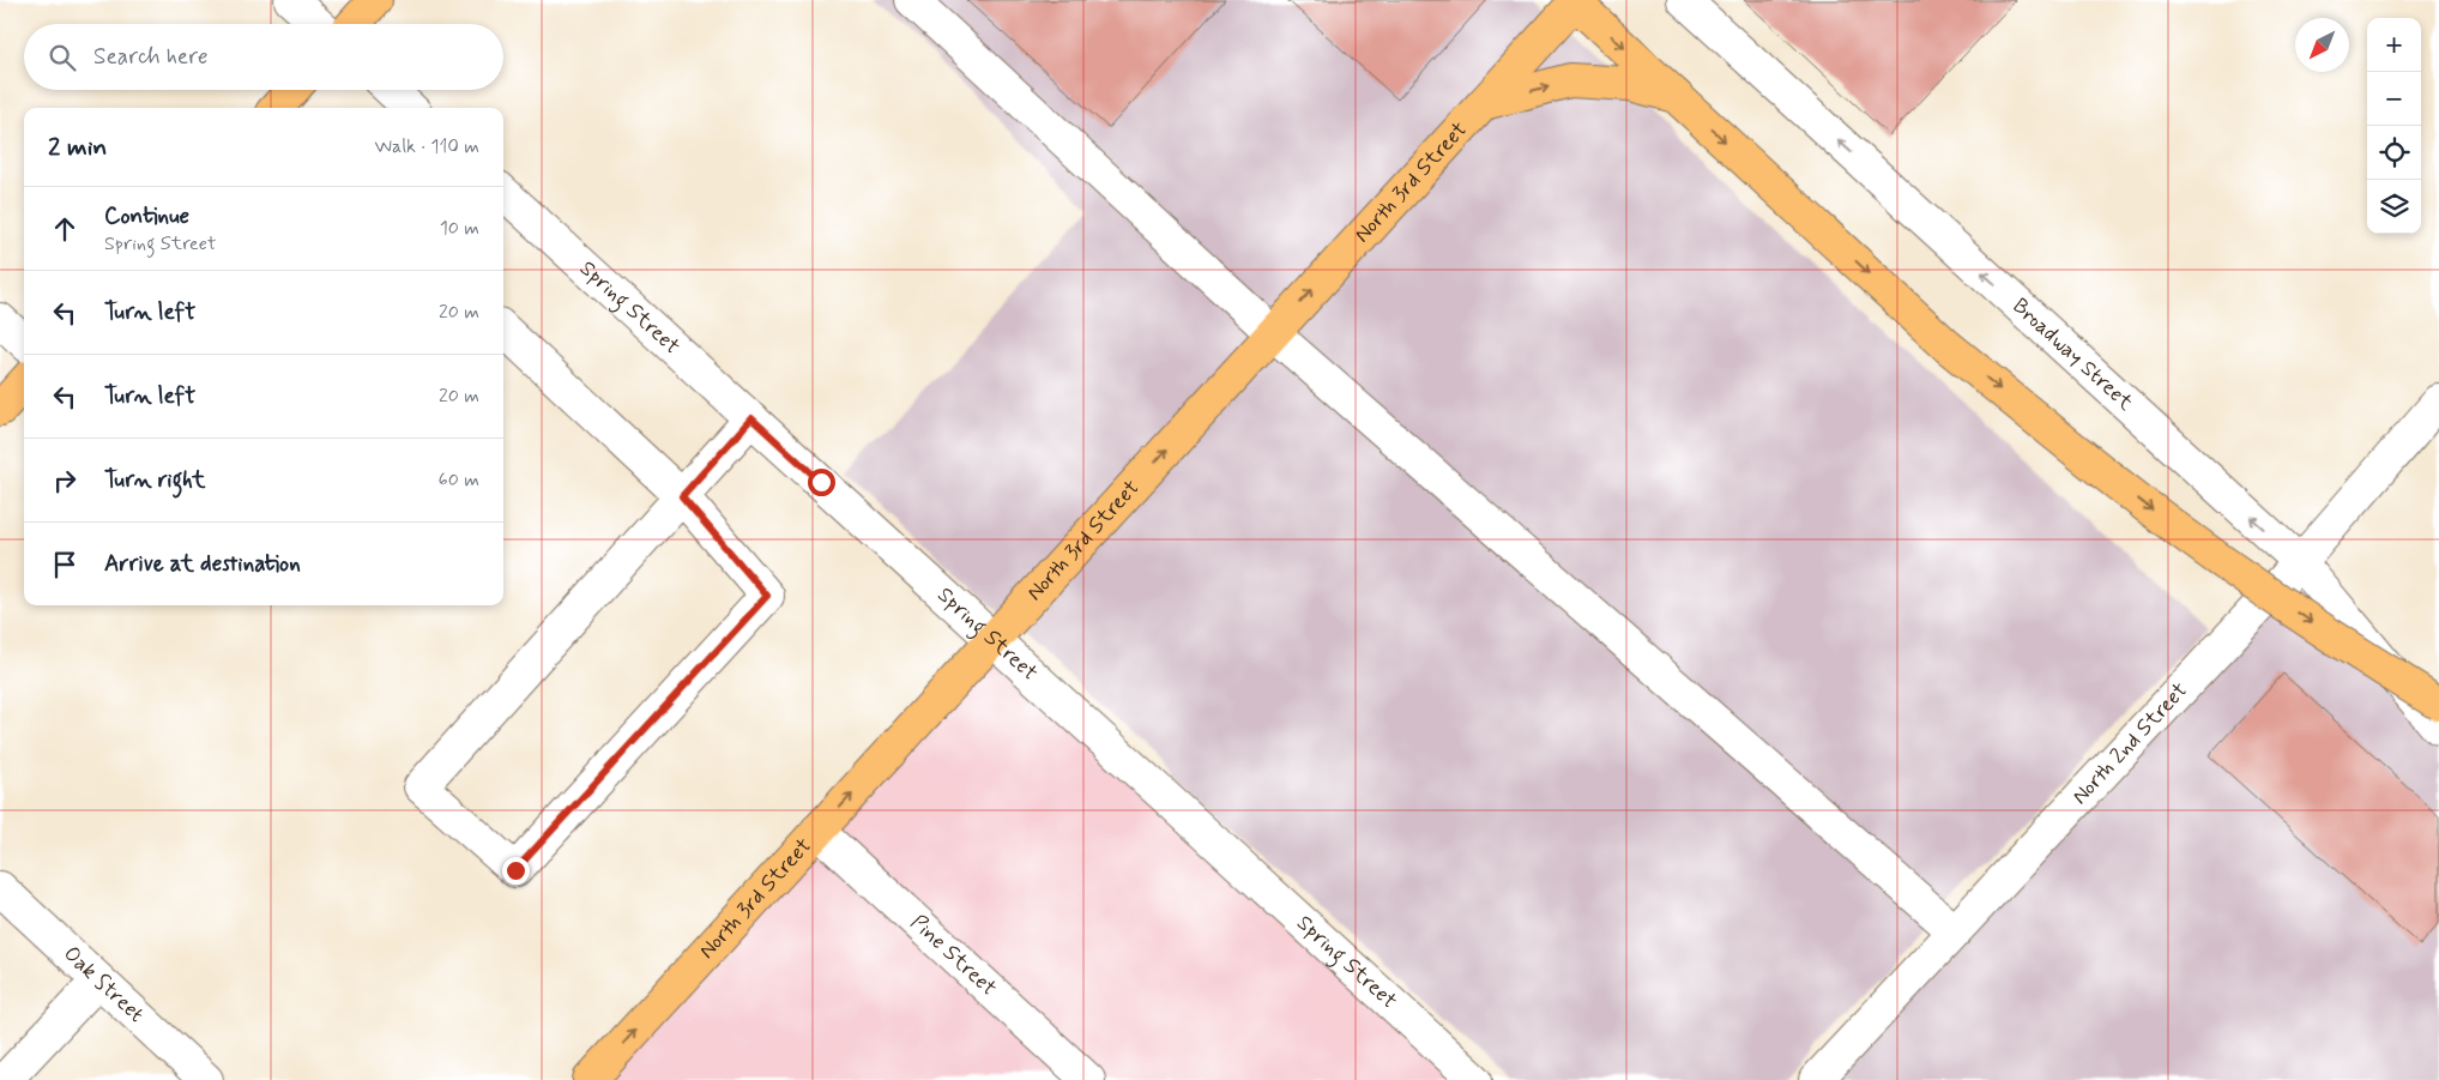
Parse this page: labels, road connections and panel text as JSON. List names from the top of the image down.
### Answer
{
  "streets": {
    "main road": ["North 3rd Street"],
    "street": [
      "Spring Street",
      "Broadway Street",
      "North 2nd Street",
      "Pine Street",
      "Oak Street"
    ]
  },
  "crossings": [
    ["North 3rd Street", "Spring Street"],
    ["North 3rd Street", "Pine Street"],
    ["Broadway Street", "North 2nd Street"]
  ],
  "one_way": ["North 3rd Street", "Broadway Street"],
  "north": "bottom left",
  "page": {
    "map_buttons": ["+", "−"],
    "search": "Search here",
    "heading": ["2 min", "Walk · 110 m"],
    "list": [
      ["Continue", "Spring Street", "10 m"],
      ["Turn left", "20 m"],
      ["Turn left", "20 m"],
      ["Turn right", "60 m"],
      "Arrive at destination"
    ]
  }
}
